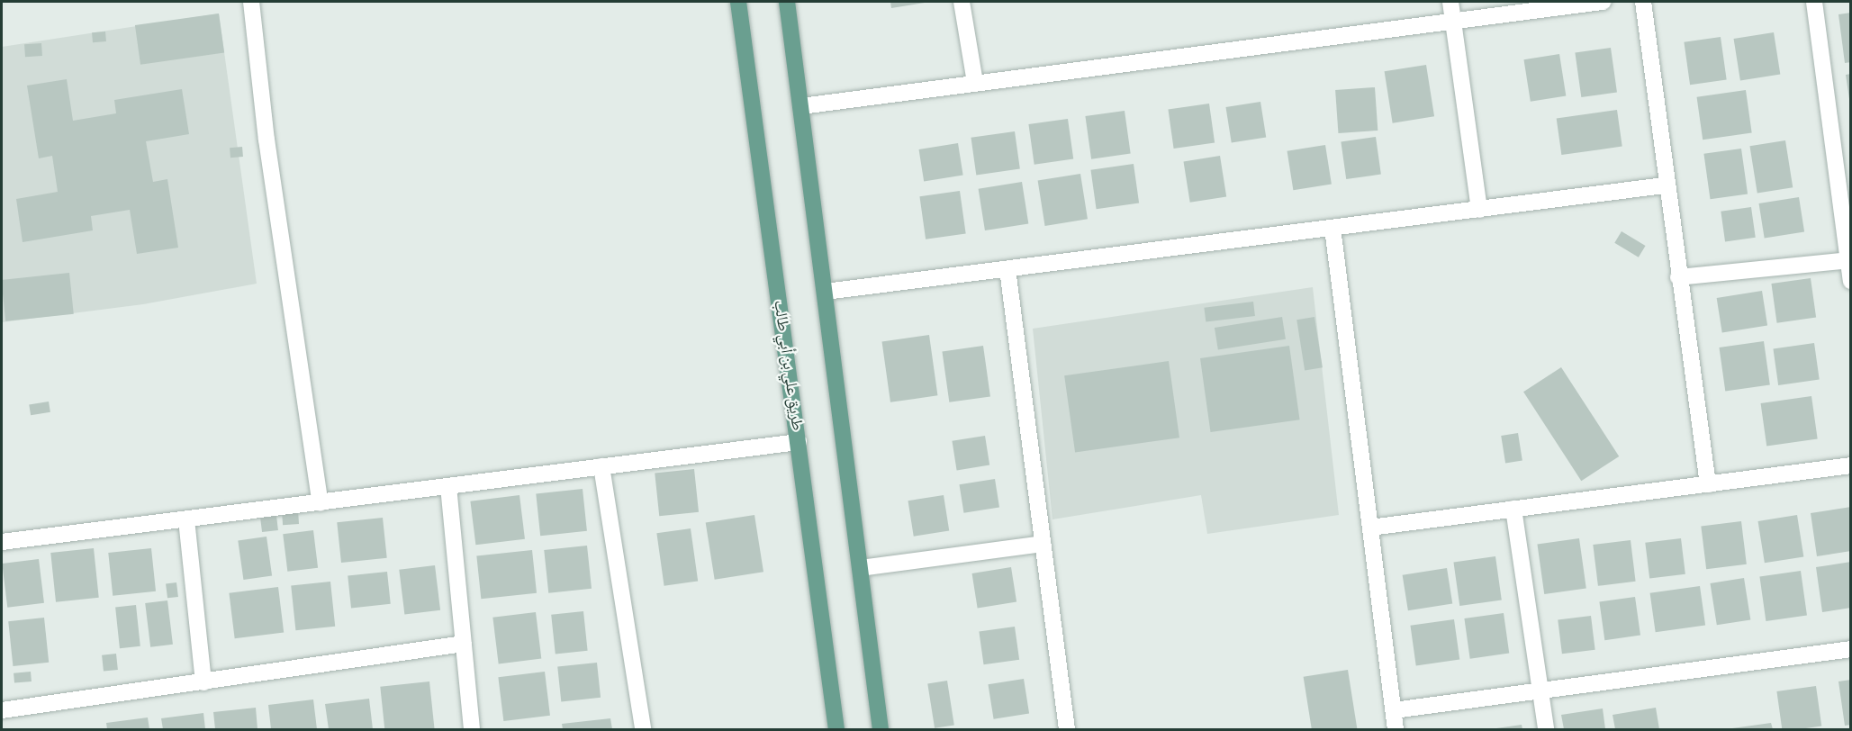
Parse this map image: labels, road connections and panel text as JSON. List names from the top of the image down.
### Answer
{
  "streets": {
    "main road": ["طريق علي بن أبي طالب"]
  }
}
